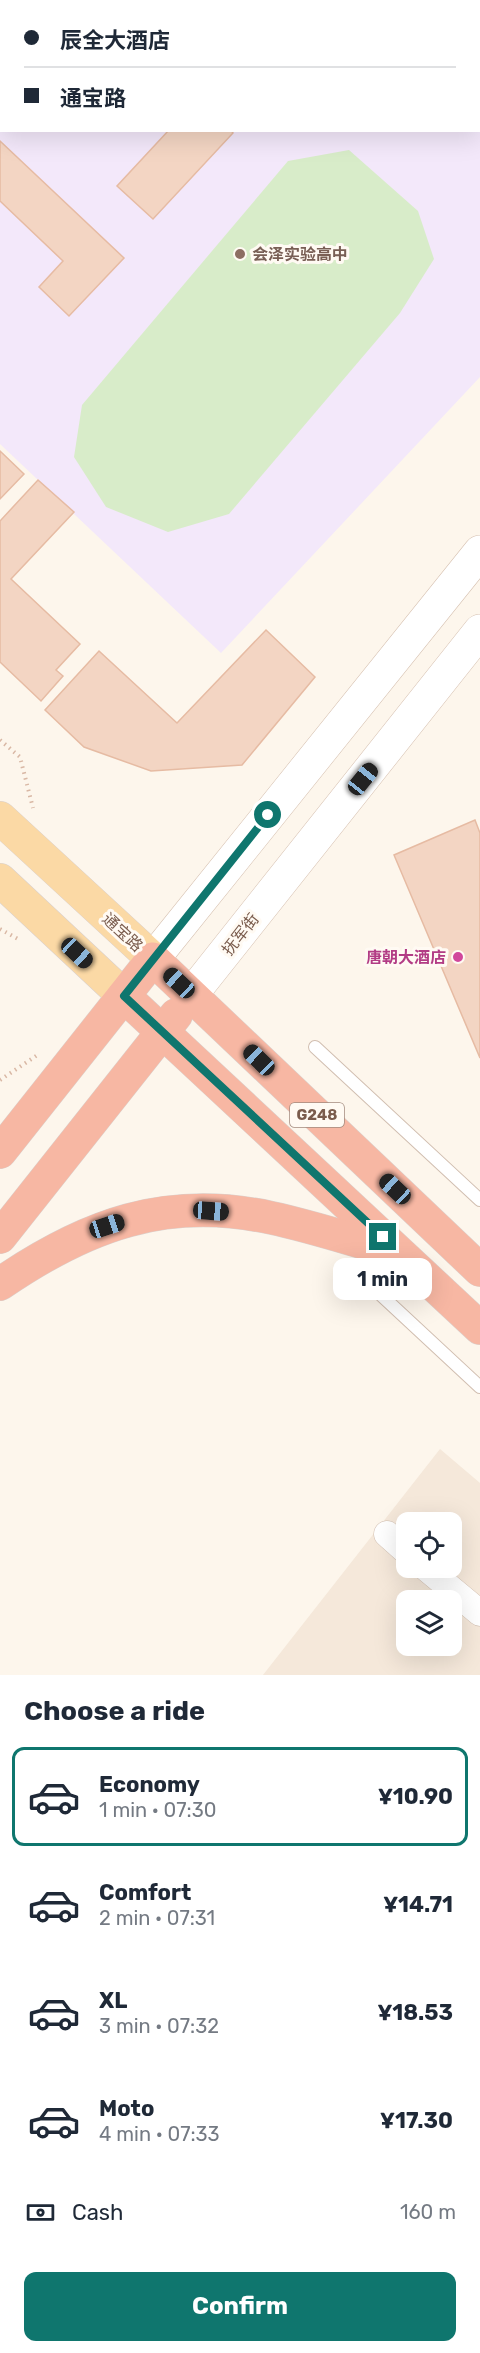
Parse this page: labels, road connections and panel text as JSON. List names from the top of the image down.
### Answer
{
  "streets": {
    "highway": ["通宝路", "抚军街", "G248"]
  },
  "crossings": [
    ["通宝路", "抚军街"],
    ["抚军街", "G248"]
  ],
  "places": ["会泽实验高中", "唐朝大酒店"],
  "page": {
    "banner": ["辰全大酒店", "通宝路"],
    "bubble": "1 min",
    "heading": "Choose a ride",
    "list": [
      {
        "name": "Economy",
        "note": "1 min · 07:30",
        "value": "¥10.90"
      },
      {
        "name": "Comfort",
        "note": "2 min · 07:31",
        "value": "¥14.71"
      },
      {
        "name": "XL",
        "note": "3 min · 07:32",
        "value": "¥18.53"
      },
      {
        "name": "Moto",
        "note": "4 min · 07:33",
        "value": "¥17.30"
      }
    ],
    "pay": ["Cash", "160 m"],
    "buttons": "Confirm"
  }
}
